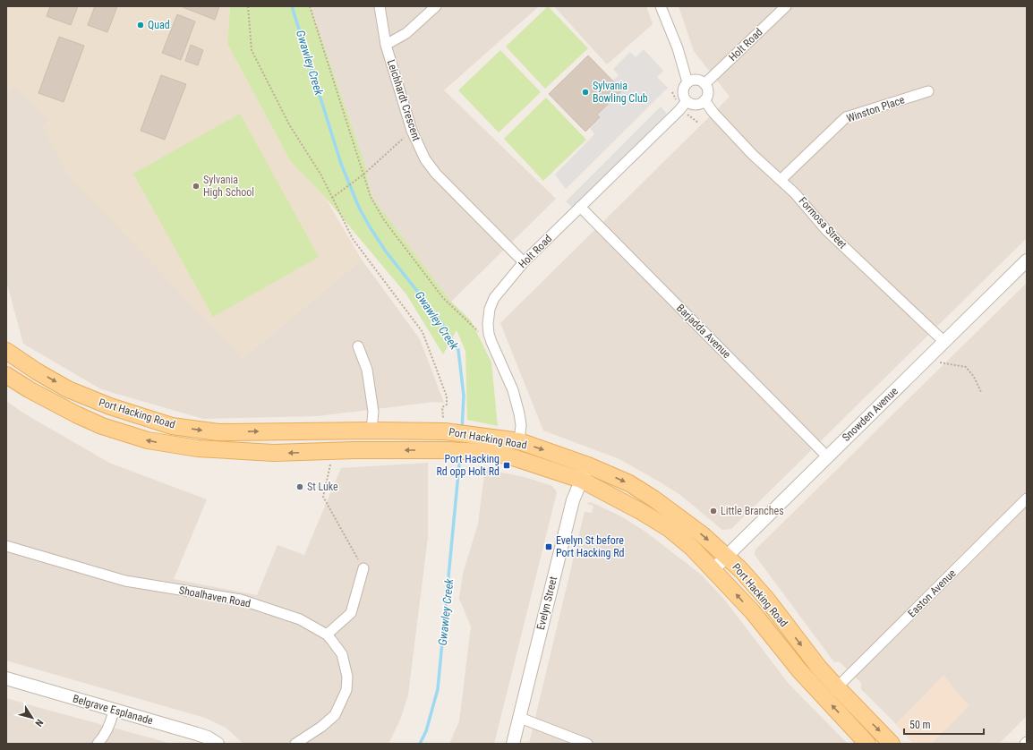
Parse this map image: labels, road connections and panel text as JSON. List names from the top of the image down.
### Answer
{
  "streets": {
    "main road": ["Port Hacking Road"],
    "street": [
      "Holt Road",
      "Leichhardt Crescent",
      "Winston Place",
      "Formosa Street",
      "Barjadda Avenue",
      "Snowden Avenue",
      "Easton Avenue",
      "Shoalhaven Road",
      "Evelyn Street",
      "Belgrave Esplanade"
    ]
  },
  "crossings": [
    ["Holt Road", "Leichhardt Crescent"],
    ["Holt Road", "Formosa Street"],
    ["Holt Road", "Barjadda Avenue"],
    ["Holt Road", "Port Hacking Road"],
    ["Winston Place", "Formosa Street"],
    ["Formosa Street", "Snowden Avenue"],
    ["Barjadda Avenue", "Snowden Avenue"],
    ["Port Hacking Road", "Snowden Avenue"],
    ["Port Hacking Road", "Easton Avenue"],
    ["Port Hacking Road", "Evelyn Street"]
  ],
  "water": ["Gwawley Creek"],
  "places": {
    "other": [
      "Quad",
      "Sylvania Bowling Club",
      "Sylvania High School",
      "St Luke",
      "Little Branches"
    ],
    "transit": ["Port Hacking Rd opp Holt Rd", "Evelyn St before Port Hacking Rd"]
  },
  "scale_bar": "50 m",
  "north": "bottom right"
}
